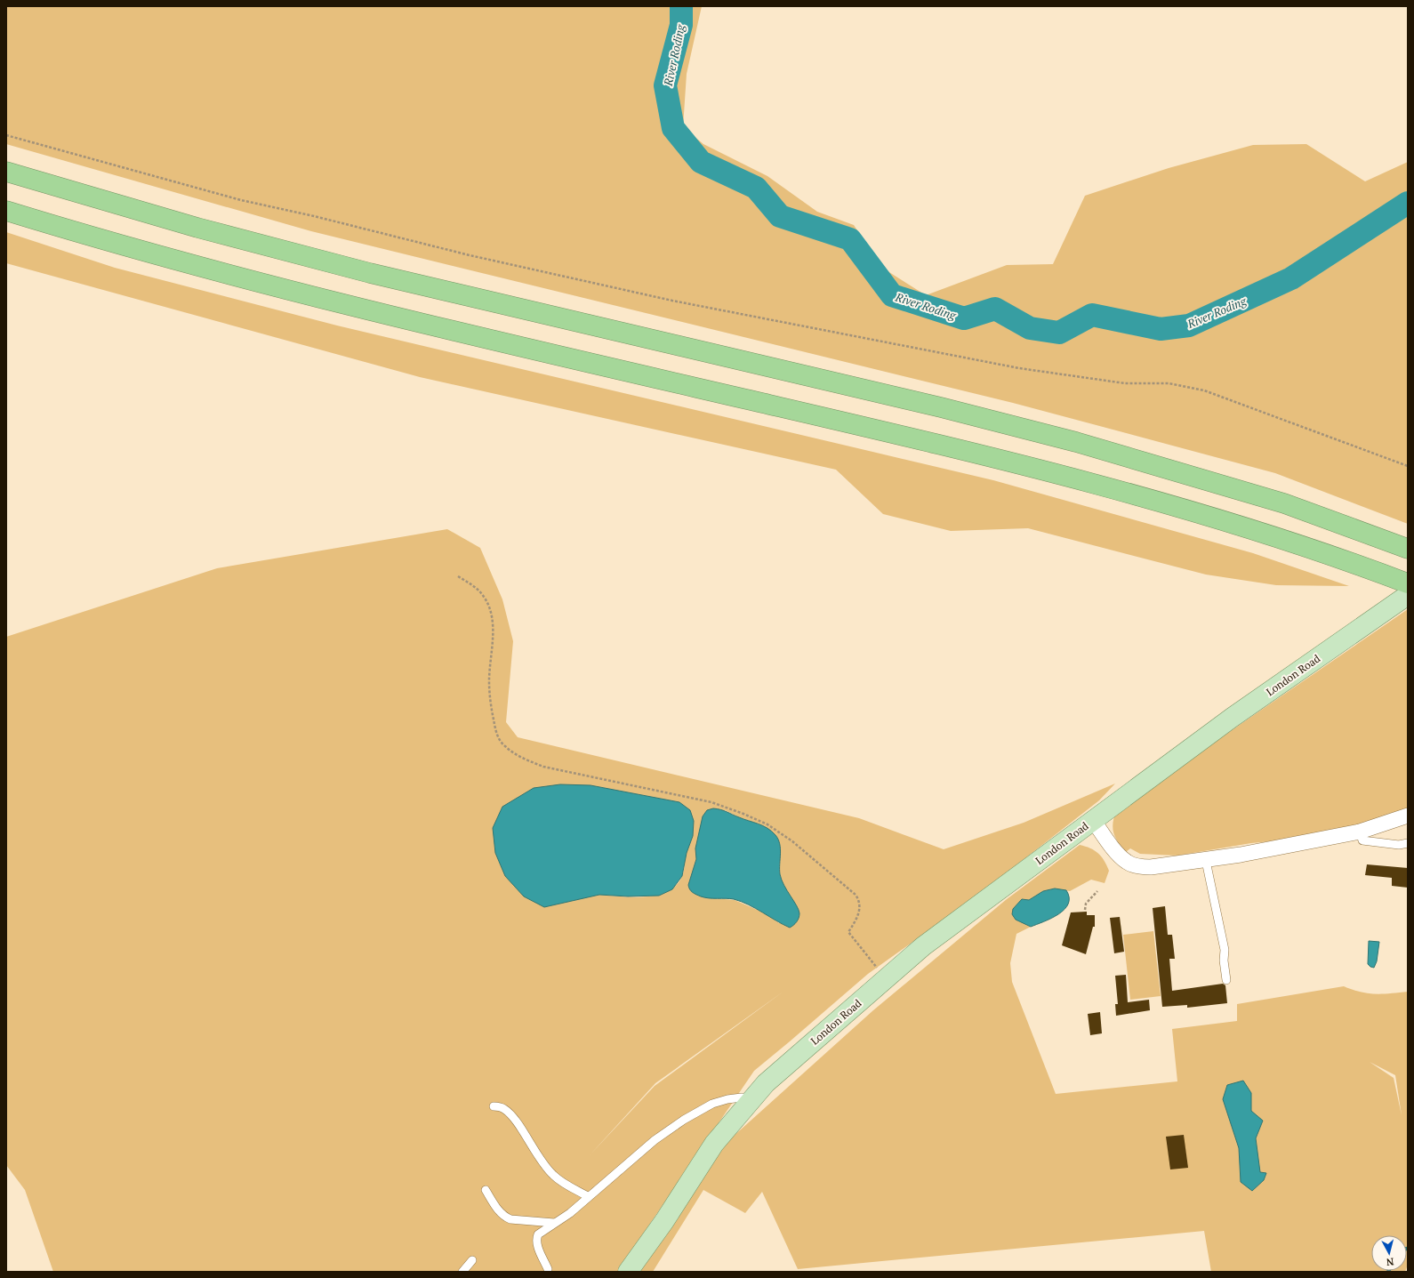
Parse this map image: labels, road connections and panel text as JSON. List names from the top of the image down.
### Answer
{
  "streets": {
    "main road": ["London Road"]
  },
  "water": ["River Roding"],
  "north": "bottom"
}
